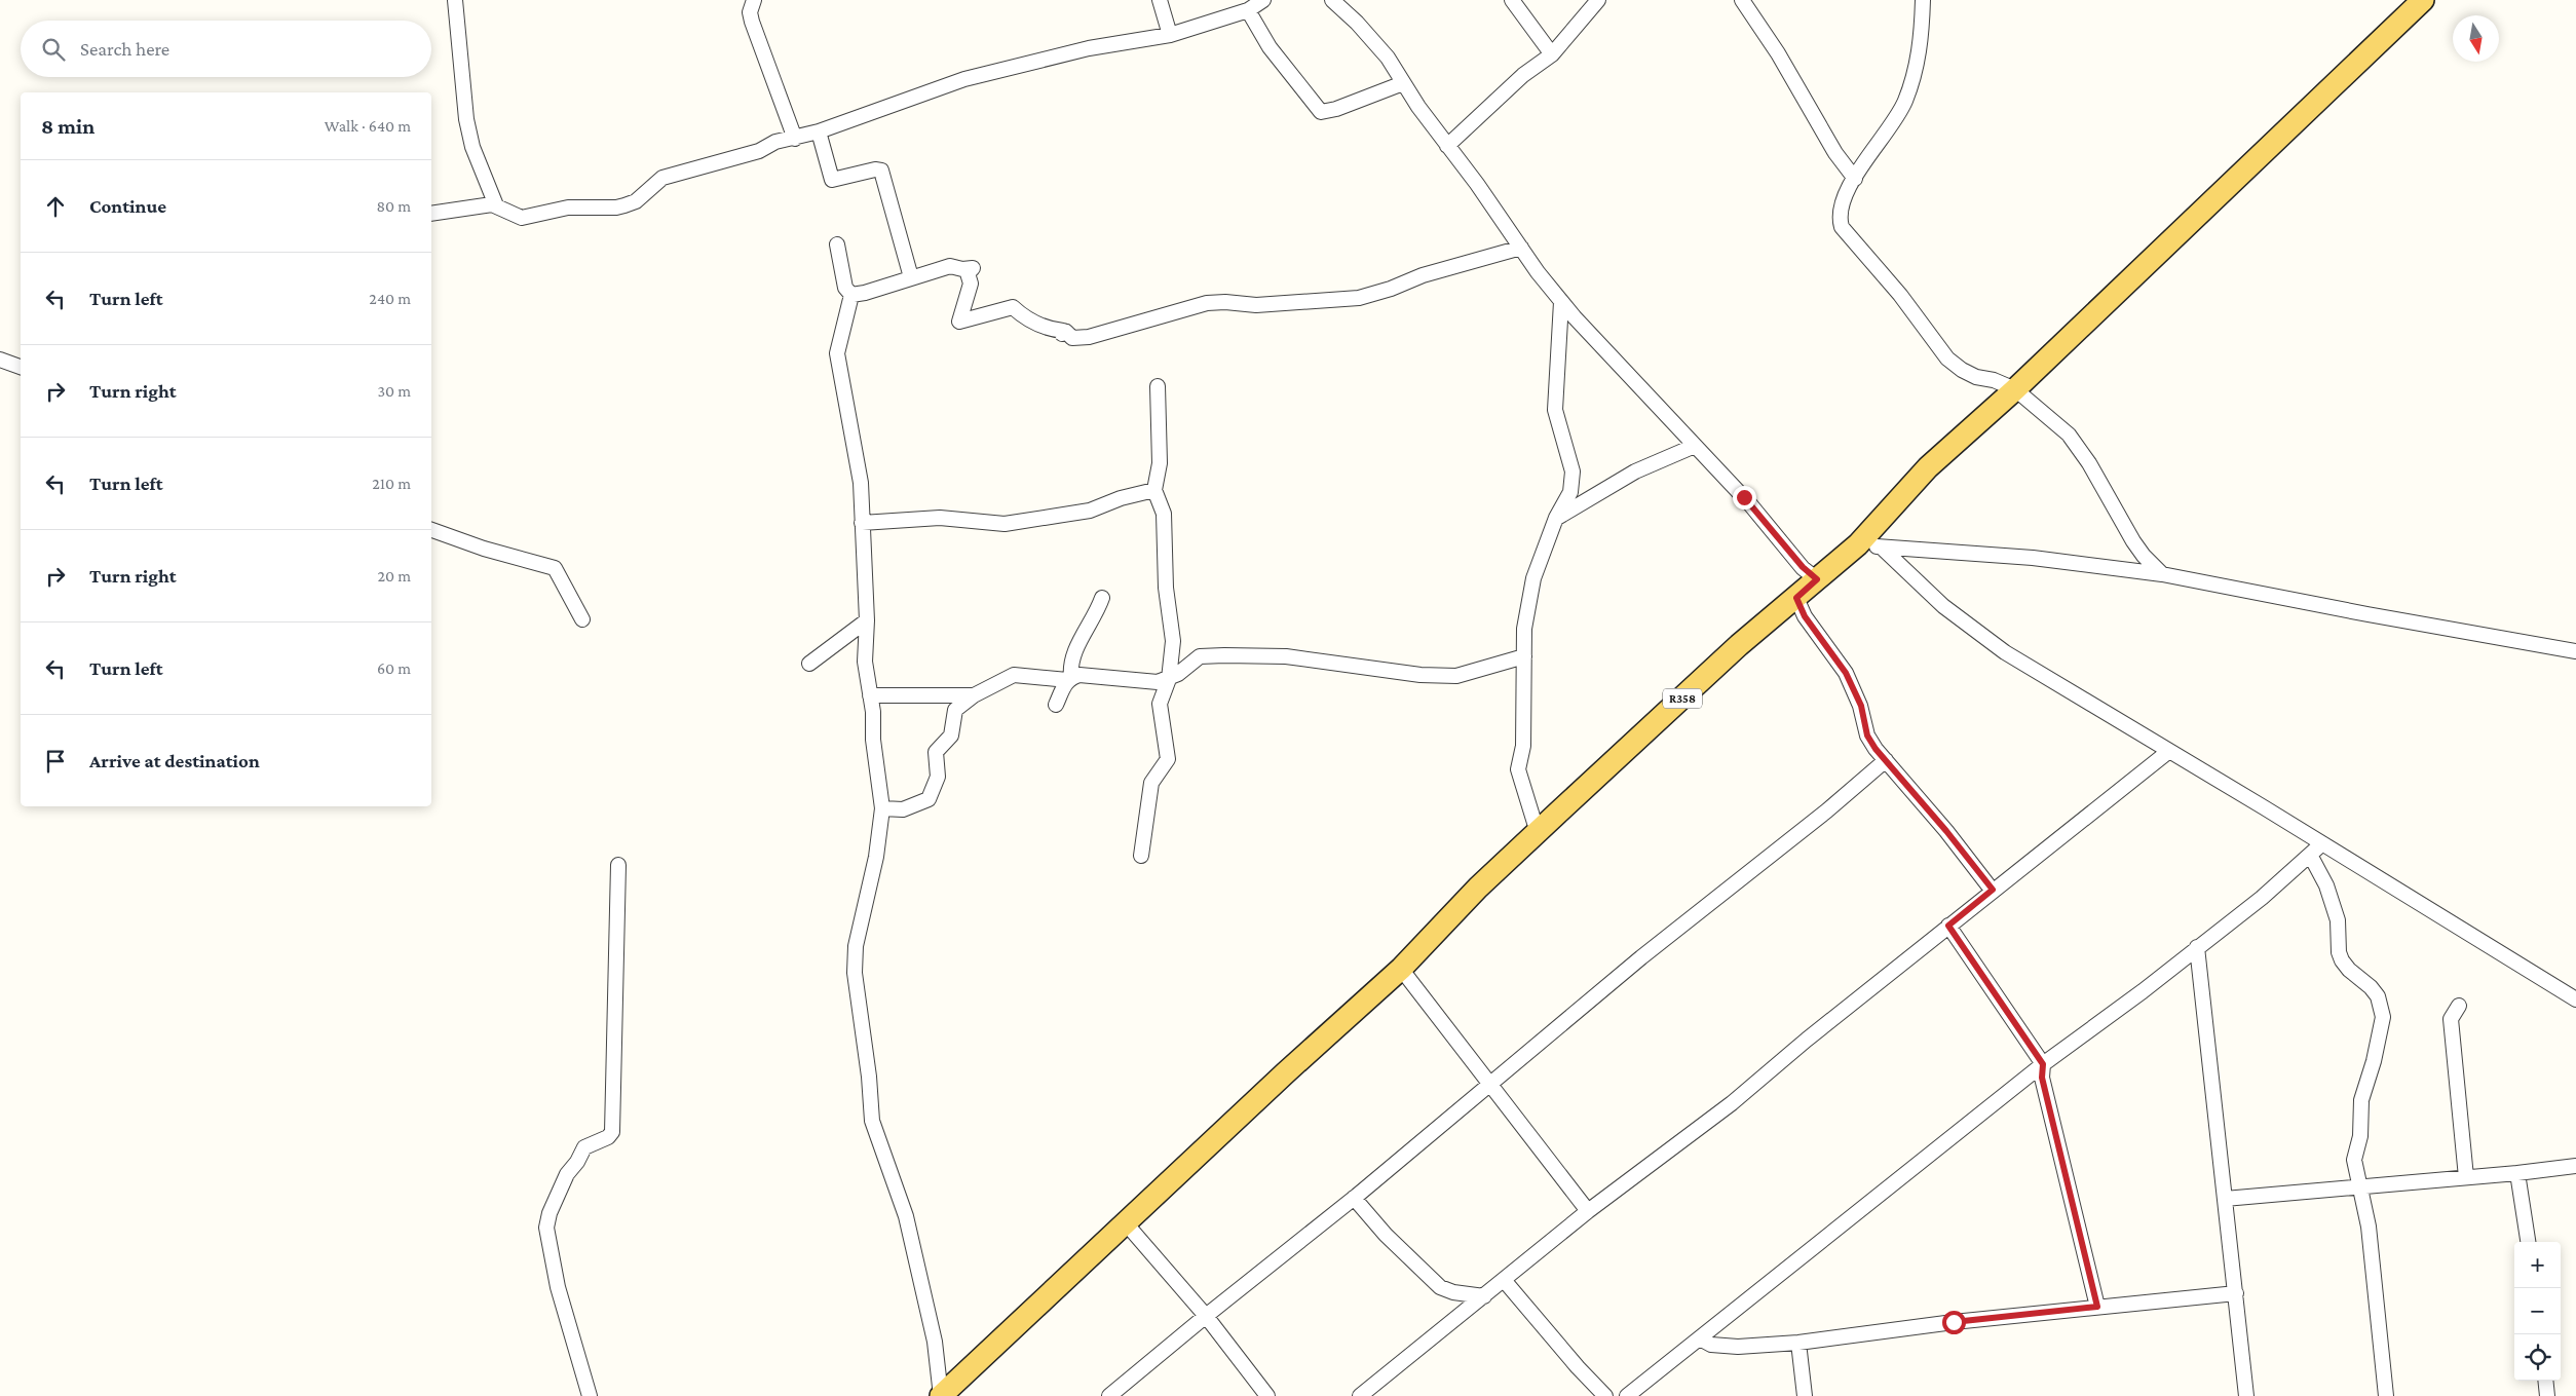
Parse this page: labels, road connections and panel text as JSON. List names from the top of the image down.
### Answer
{
  "streets": {
    "main road": ["R358"]
  },
  "north": "bottom",
  "page": {
    "search": "Search here",
    "heading": ["8 min", "Walk · 640 m"],
    "list": [
      ["Continue", "80 m"],
      ["Turn left", "240 m"],
      ["Turn right", "30 m"],
      ["Turn left", "210 m"],
      ["Turn right", "20 m"],
      ["Turn left", "60 m"],
      "Arrive at destination"
    ],
    "map_buttons": ["+", "−"]
  }
}
